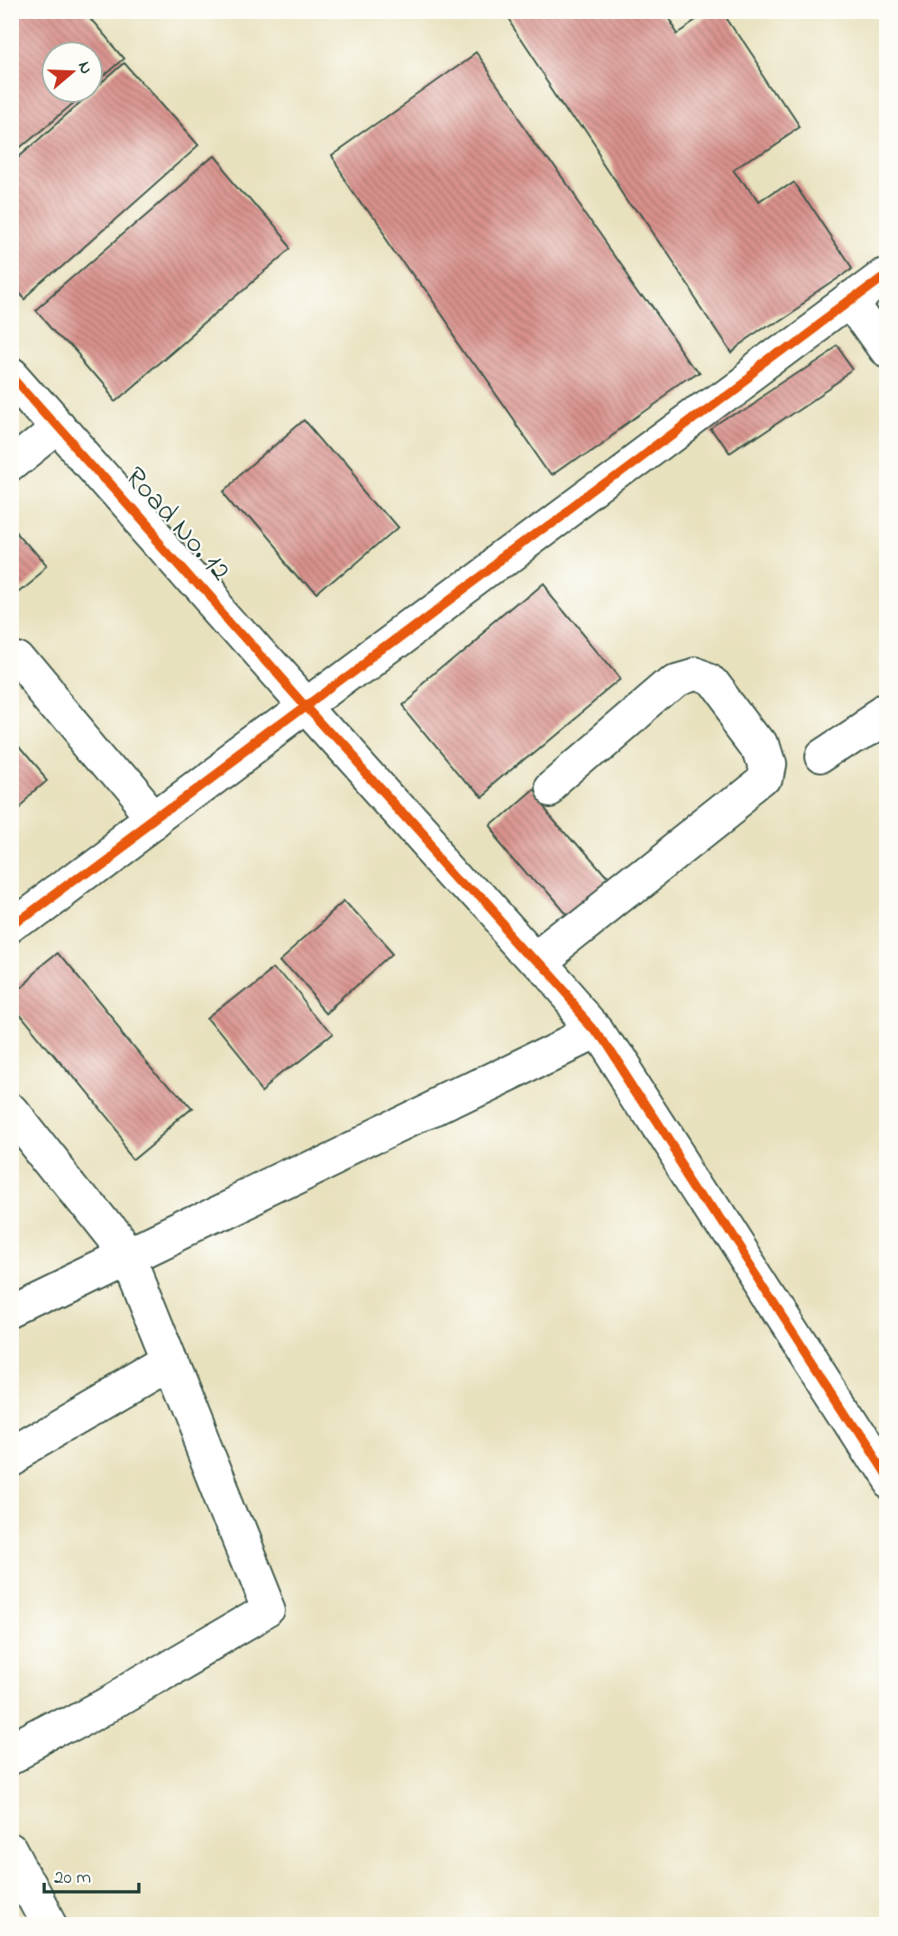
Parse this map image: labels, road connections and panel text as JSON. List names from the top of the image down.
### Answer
{
  "streets": {
    "street": ["Road No. 12"]
  },
  "scale_bar": "20 m",
  "north": "right"
}
